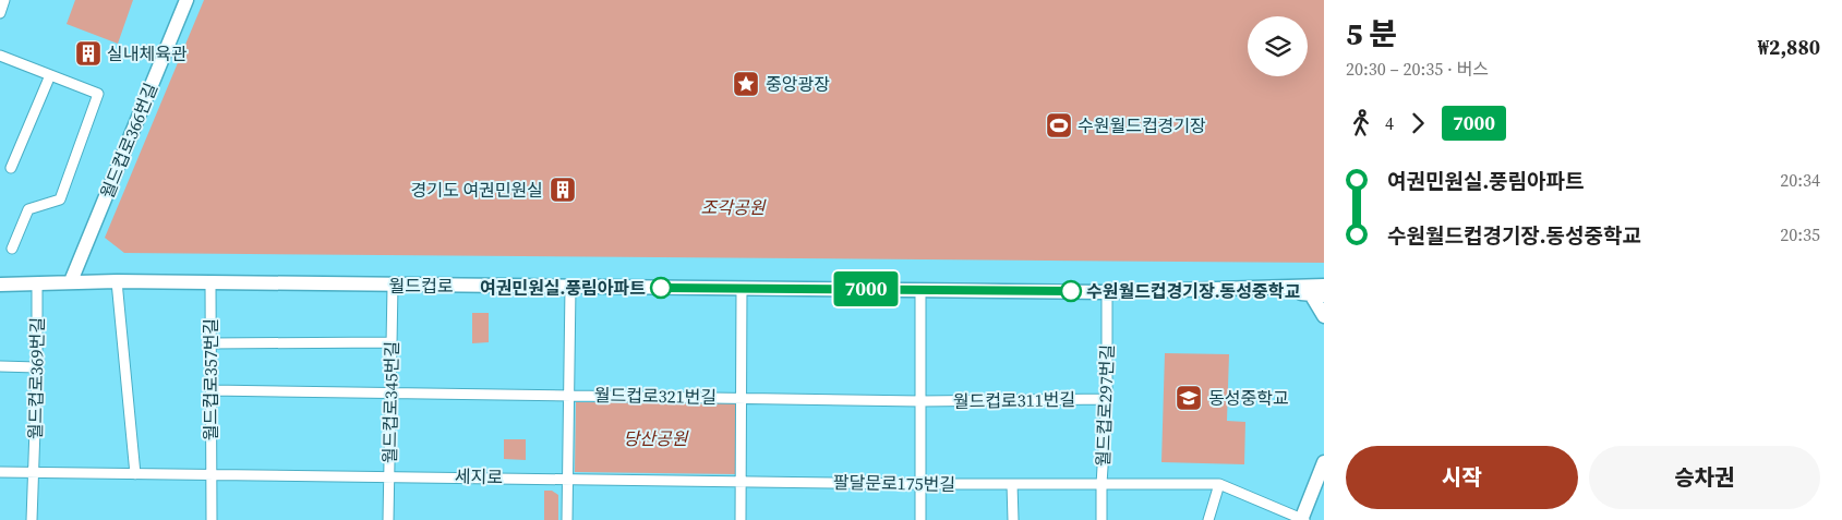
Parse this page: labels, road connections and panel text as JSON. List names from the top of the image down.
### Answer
{
  "streets": {
    "street": [
      "월드컵로366번길",
      "월드컵로",
      "월드컵로369번길",
      "월드컵로357번길",
      "월드컵로321번길",
      "월드컵로311번길",
      "월드컵로345번길",
      "월드컵로297번길",
      "세지로",
      "팔달문로175번길"
    ]
  },
  "crossings": [
    ["월드컵로366번길", "월드컵로"],
    ["월드컵로", "월드컵로369번길"],
    ["월드컵로", "월드컵로357번길"],
    ["월드컵로", "월드컵로321번길"],
    ["월드컵로", "월드컵로345번길"],
    ["월드컵로", "월드컵로297번길"],
    ["월드컵로321번길", "월드컵로311번길"],
    ["월드컵로321번길", "팔달문로175번길"],
    ["월드컵로311번길", "월드컵로297번길"],
    ["월드컵로345번길", "세지로"],
    ["월드컵로297번길", "팔달문로175번길"],
    ["세지로", "팔달문로175번길"]
  ],
  "parks": ["조각공원", "당산공원"],
  "places": {
    "building": ["실내체육관", "경기도 여권민원실"],
    "place": ["중앙광장"],
    "sports": ["수원월드컵경기장"],
    "other": ["여권민원실.풍림아파트", "수원월드컵경기장.동성중학교"],
    "school or university": ["동성중학교"]
  },
  "lines": ["bus line 7000"],
  "page": {
    "on_map": "7000",
    "heading": ["5 분", "20:30 – 20:35 · 버스", "₩2,880"],
    "legs": ["4", "7000"],
    "list": [
      {
        "name": "여권민원실.풍림아파트",
        "value": "20:34"
      },
      {
        "name": "수원월드컵경기장.동성중학교",
        "value": "20:35"
      }
    ],
    "buttons": ["시작", "승차권"]
  }
}
